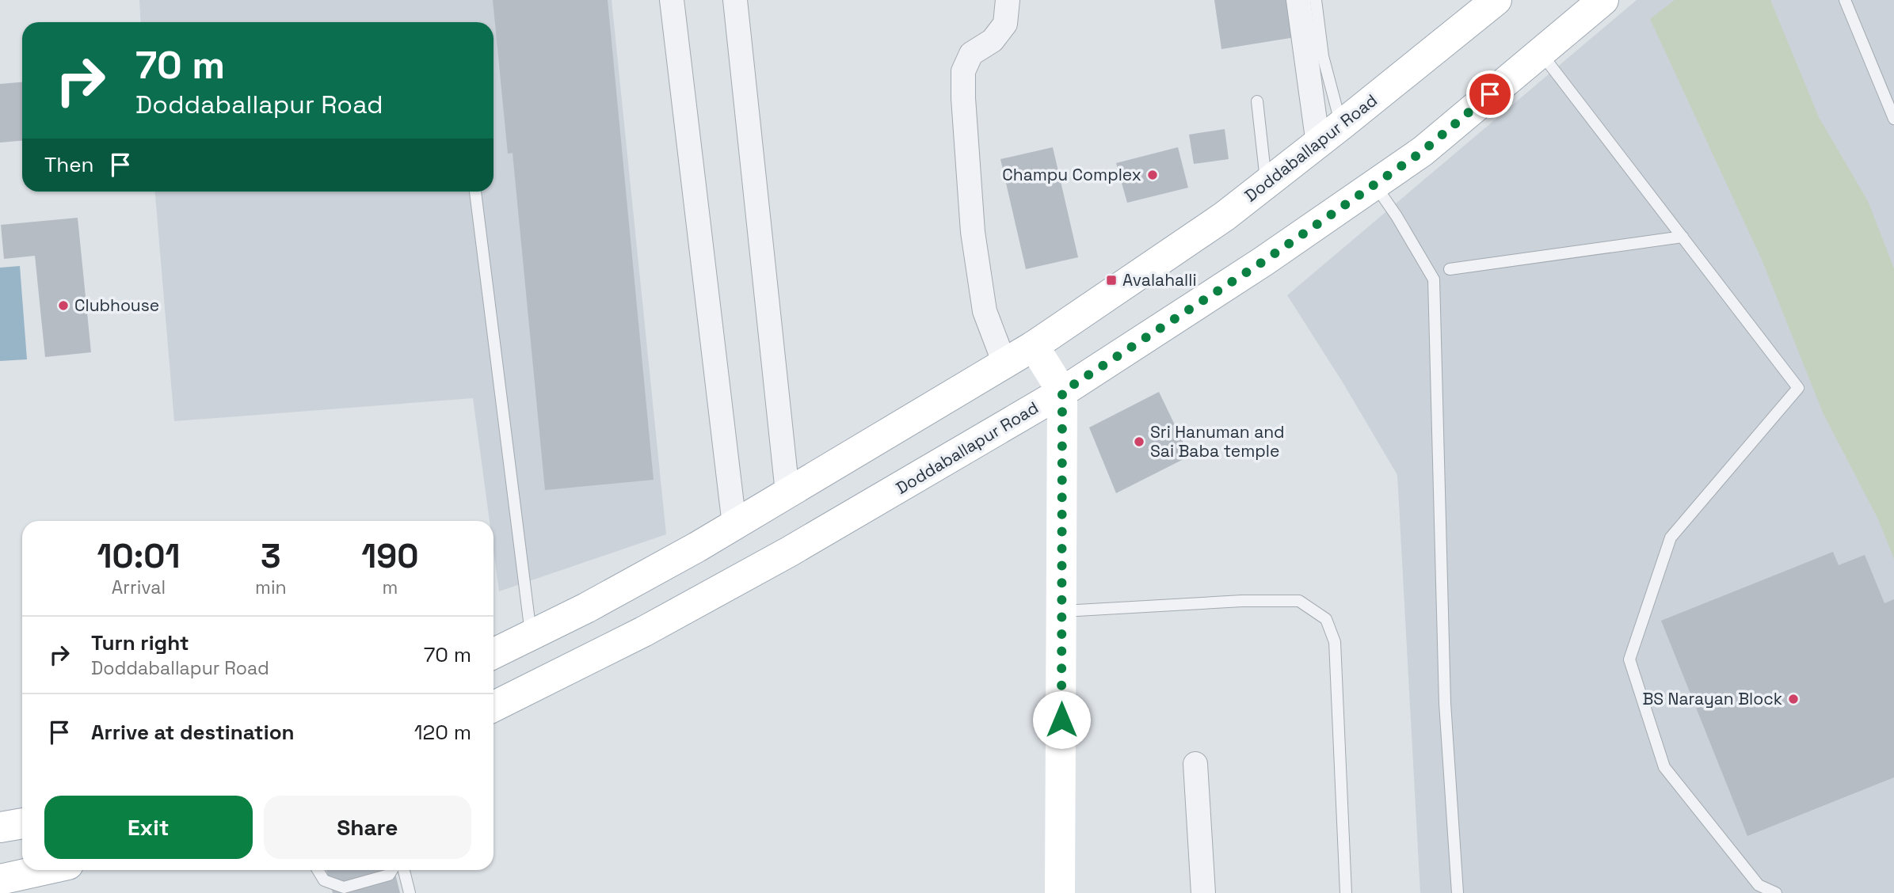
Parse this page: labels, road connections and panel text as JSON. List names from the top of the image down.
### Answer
{
  "streets": {
    "main road": ["Doddaballapur Road"]
  },
  "places": {
    "other": [
      "Champu Complex",
      "Clubhouse",
      "Sri Hanuman and Sai Baba temple",
      "BS Narayan Block"
    ],
    "transit": ["Avalahalli"]
  },
  "page": {
    "turn": ["70 m", "Doddaballapur Road"],
    "then": "Then",
    "eta": [
      "10:01",
      "Arrival",
      "3",
      "min",
      "190",
      "m"
    ],
    "list": [
      {
        "name": "Turn right",
        "note": "Doddaballapur Road",
        "value": "70 m"
      },
      {
        "name": "Arrive at destination",
        "value": "120 m"
      }
    ],
    "buttons": ["Exit", "Share"]
  }
}
